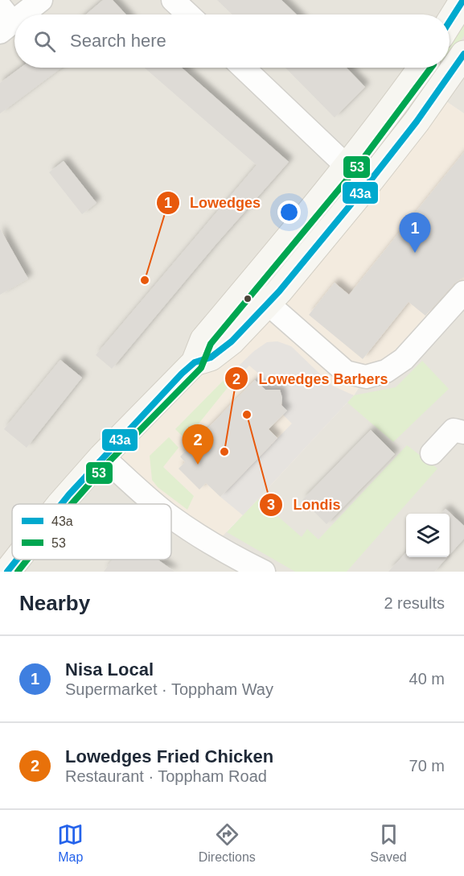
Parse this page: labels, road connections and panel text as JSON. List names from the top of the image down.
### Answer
{
  "places": ["Lowedges", "Londis", "Lowedges Barbers"],
  "lines": ["transit line 43a", "transit line 53"],
  "legend": ["43a", "53"],
  "page": {
    "search": "Search here",
    "pins": ["1", "2"],
    "heading": ["Nearby", "2 results"],
    "list": [
      {
        "mark": "1",
        "name": "Nisa Local",
        "note": "Supermarket · Toppham Way",
        "value": "40 m"
      },
      {
        "mark": "2",
        "name": "Lowedges Fried Chicken",
        "note": "Restaurant · Toppham Road",
        "value": "70 m"
      }
    ],
    "nav": ["Map", "Directions", "Saved"]
  }
}
